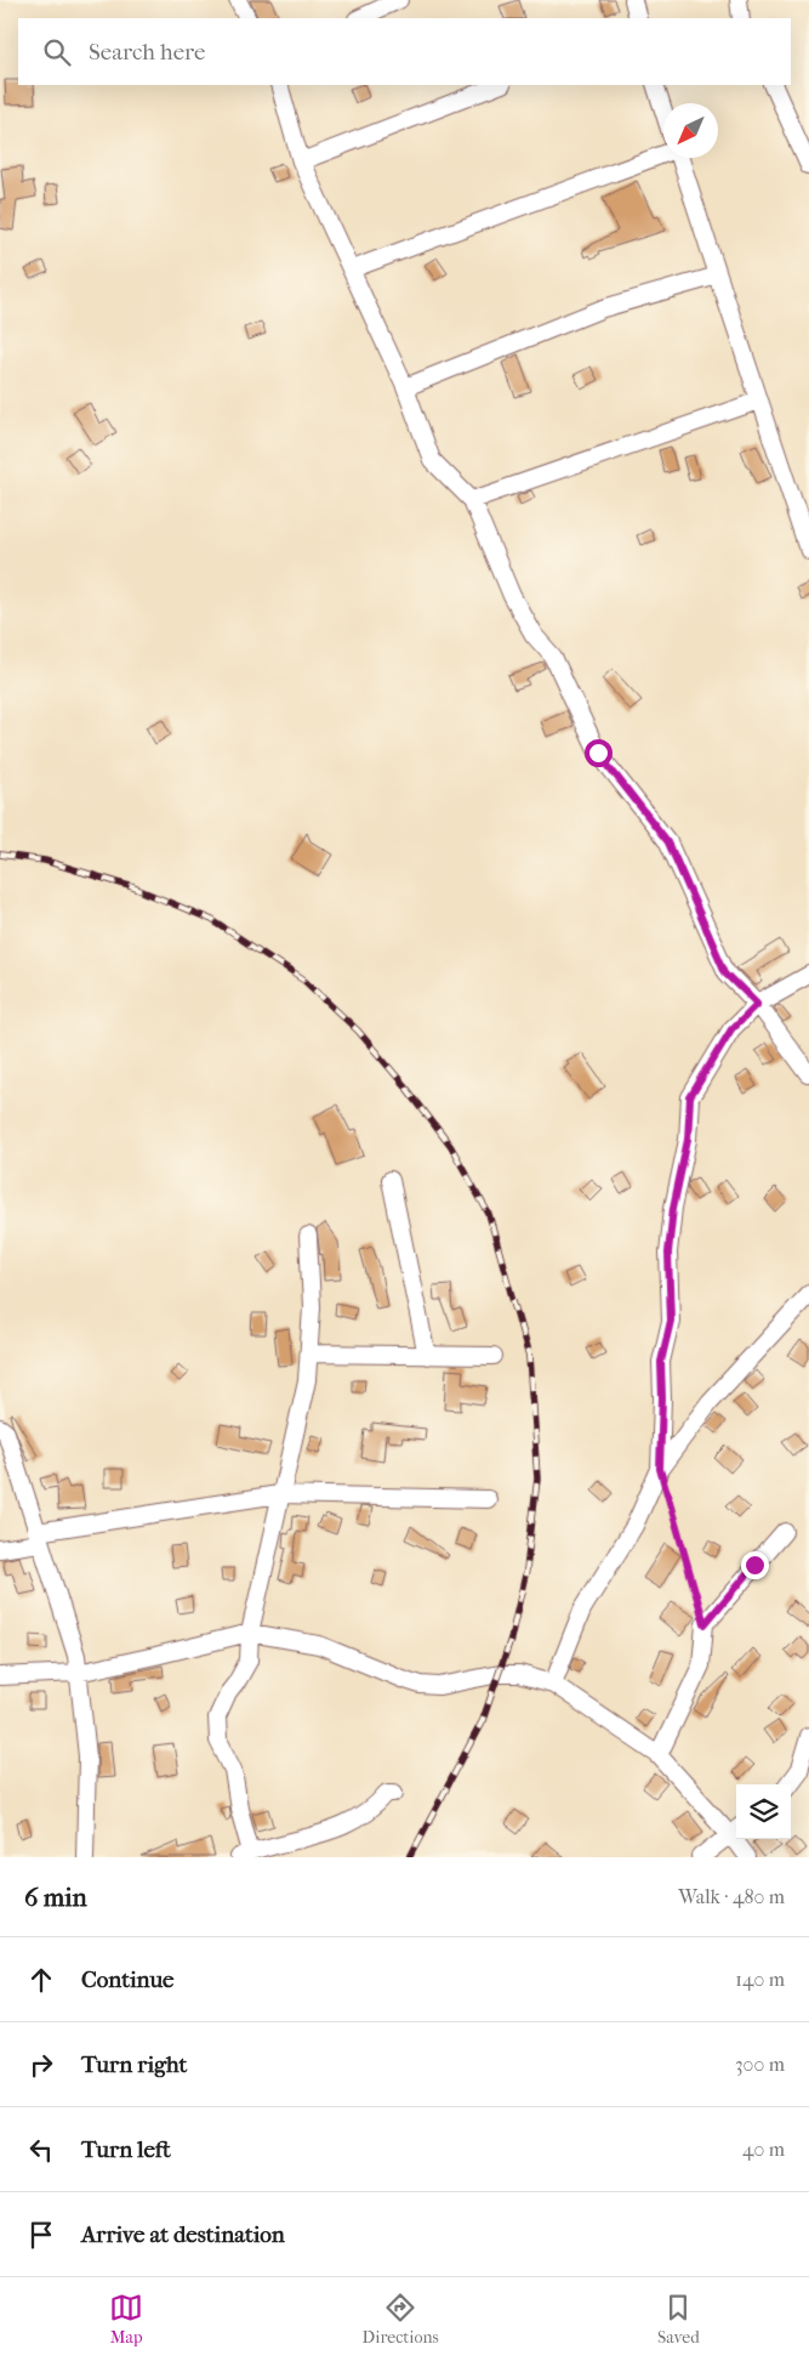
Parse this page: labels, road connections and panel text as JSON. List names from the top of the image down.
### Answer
{
  "north": "bottom left",
  "page": {
    "search": "Search here",
    "heading": ["6 min", "Walk · 480 m"],
    "list": [
      ["Continue", "140 m"],
      ["Turn right", "300 m"],
      ["Turn left", "40 m"],
      "Arrive at destination"
    ],
    "nav": ["Map", "Directions", "Saved"]
  }
}
